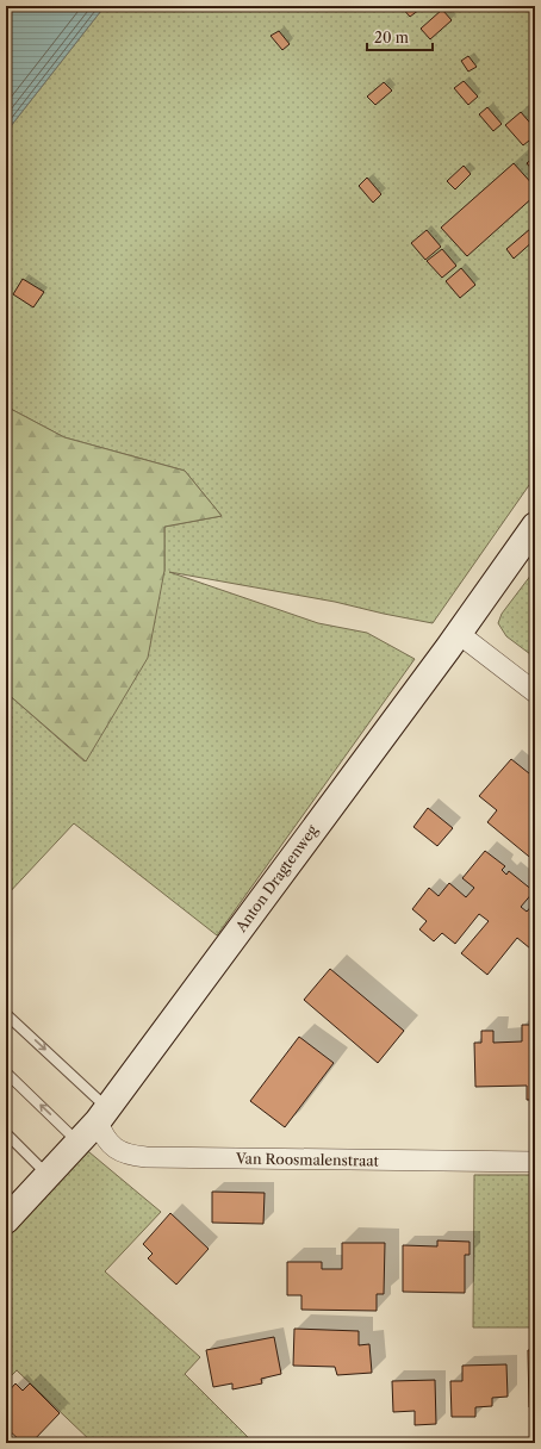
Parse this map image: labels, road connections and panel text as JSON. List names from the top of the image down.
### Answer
{
  "streets": {
    "main road": ["Anton Dragtenweg"],
    "street": ["Van Roosmalenstraat"]
  },
  "crossings": [
    ["Anton Dragtenweg", "Van Roosmalenstraat"]
  ],
  "scale_bar": "20 m"
}
